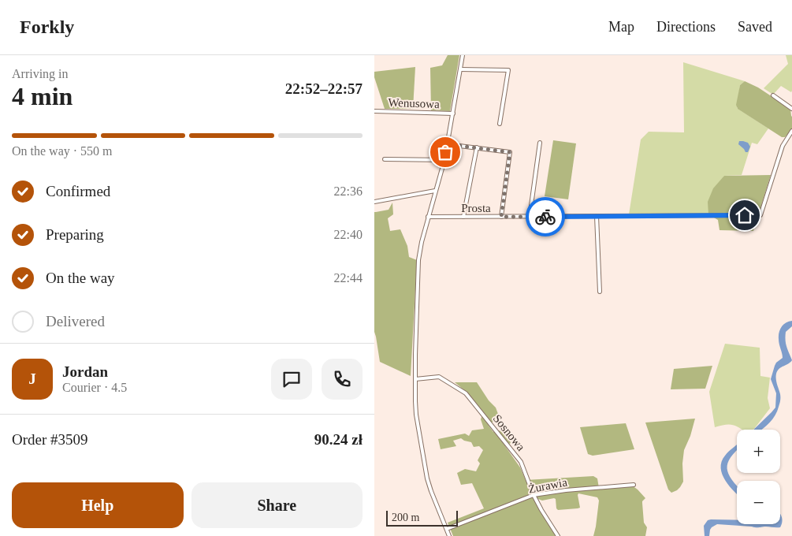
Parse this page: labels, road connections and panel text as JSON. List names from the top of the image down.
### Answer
{
  "streets": {
    "street": [
      "Wenusowa",
      "Prosta",
      "Sosnowa",
      "Żurawia"
    ]
  },
  "crossings": [
    ["Sosnowa", "Żurawia"]
  ],
  "scale_bar": "200 m",
  "page": {
    "header": "Forkly",
    "nav": ["Map", "Directions", "Saved"],
    "heading": ["4 min", "Arriving in", "22:52–22:57"],
    "panel": [
      "Jordan",
      "Courier · 4.5",
      "Order #3509",
      "90.24 zł"
    ],
    "bar": "On the way · 550 m",
    "list": [
      ["Confirmed", "22:36"],
      ["Preparing", "22:40"],
      ["On the way", "22:44"],
      "Delivered"
    ],
    "round": "J",
    "map_buttons": ["+", "−"],
    "buttons": ["Help", "Share"],
    "scale": "200 m"
  }
}
